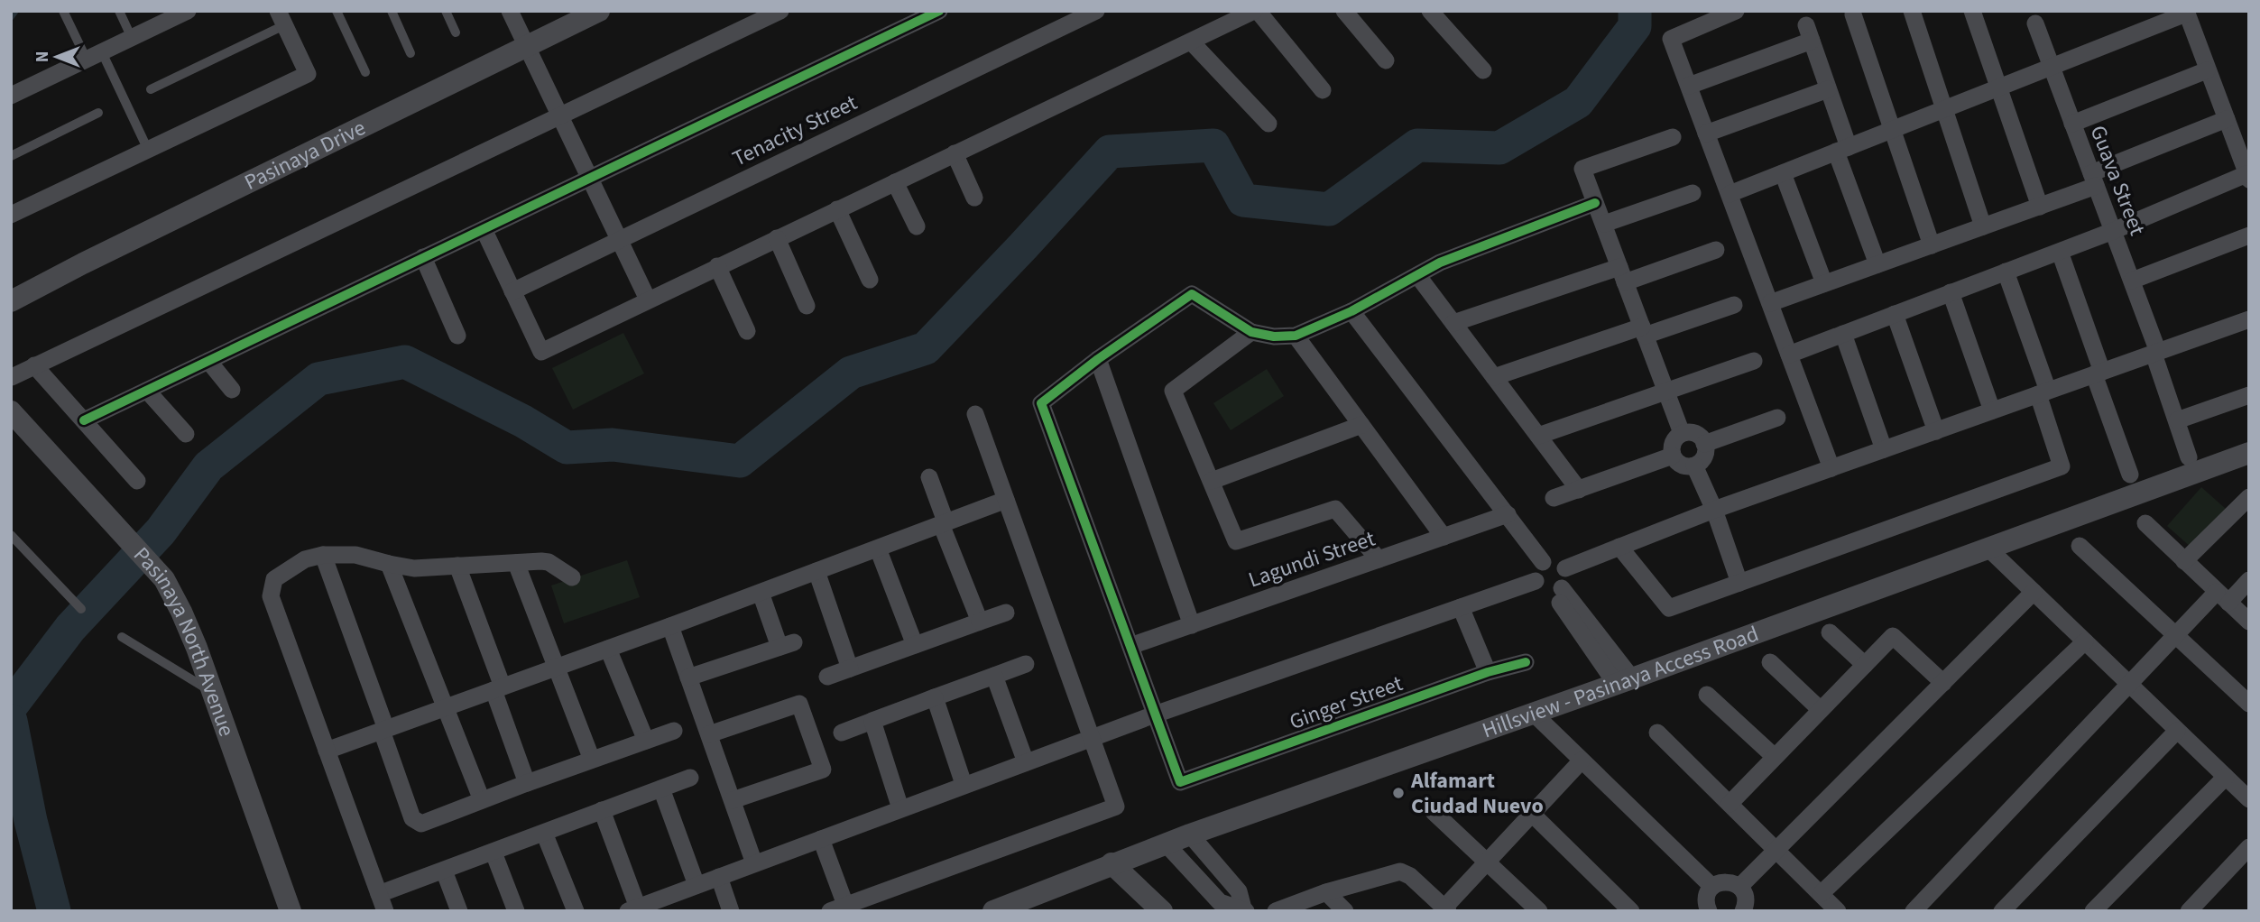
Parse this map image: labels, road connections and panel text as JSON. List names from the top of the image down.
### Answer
{
  "streets": {
    "street": [
      "Tenacity Street",
      "Pasinaya Drive",
      "Guava Street",
      "Lagundi Street",
      "Pasinaya North Avenue",
      "Hillsview - Pasinaya Access Road",
      "Ginger Street"
    ]
  },
  "places": ["Alfamart Ciudad Nuevo"],
  "north": "left"
}
